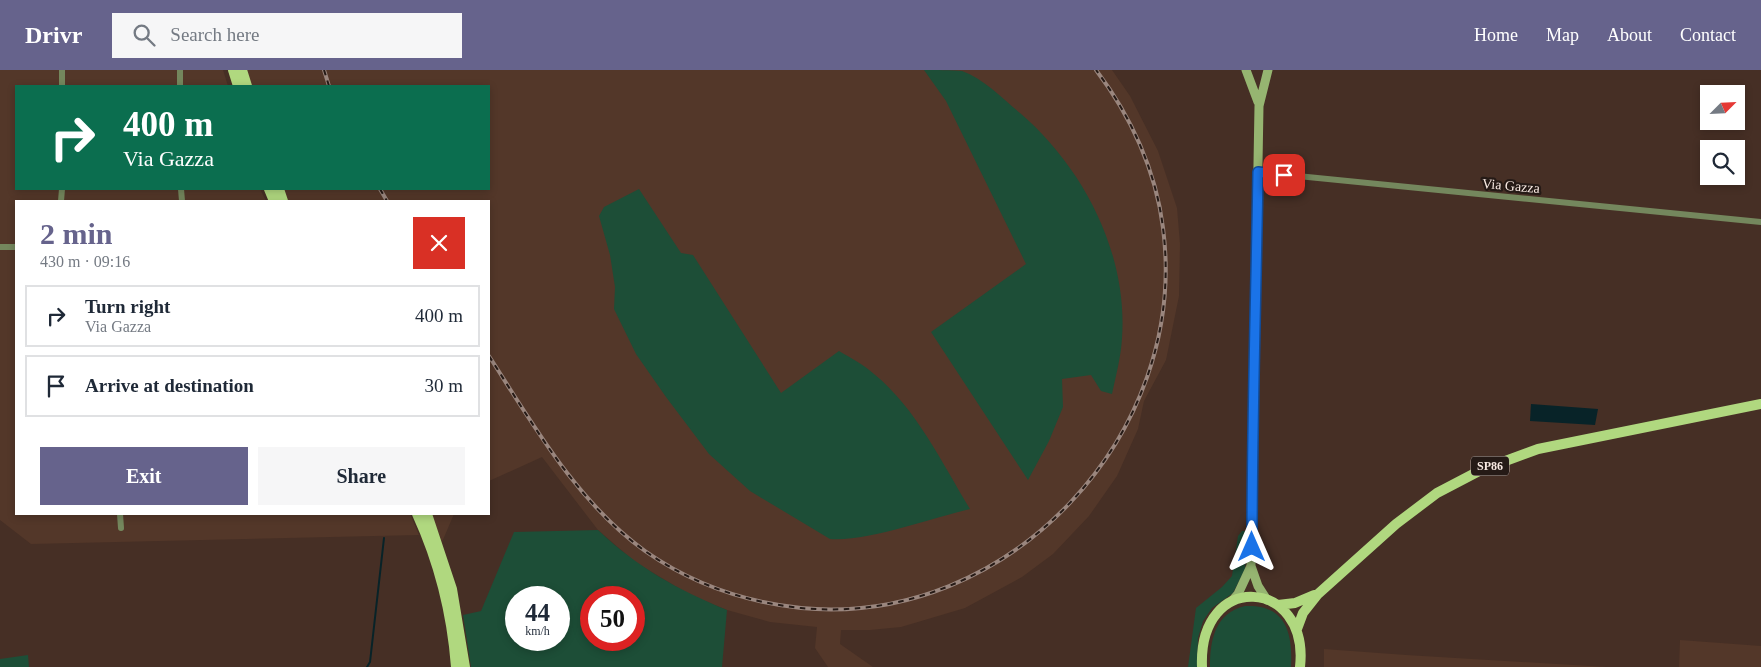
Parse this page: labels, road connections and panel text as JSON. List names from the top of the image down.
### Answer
{
  "streets": {
    "main road": ["SP86"],
    "street": ["Via Gazza"]
  },
  "north": "top right",
  "page": {
    "header": "Drivr",
    "search": "Search here",
    "nav": [
      "Home",
      "Map",
      "About",
      "Contact"
    ],
    "turn": ["400 m", "Via Gazza"],
    "heading": ["2 min", "430 m · 09:16"],
    "list": [
      {
        "name": "Turn right",
        "note": "Via Gazza",
        "value": "400 m"
      },
      {
        "name": "Arrive at destination",
        "value": "30 m"
      }
    ],
    "buttons": ["Exit", "Share"],
    "speed": "44 km/h",
    "limit": "50"
  }
}
